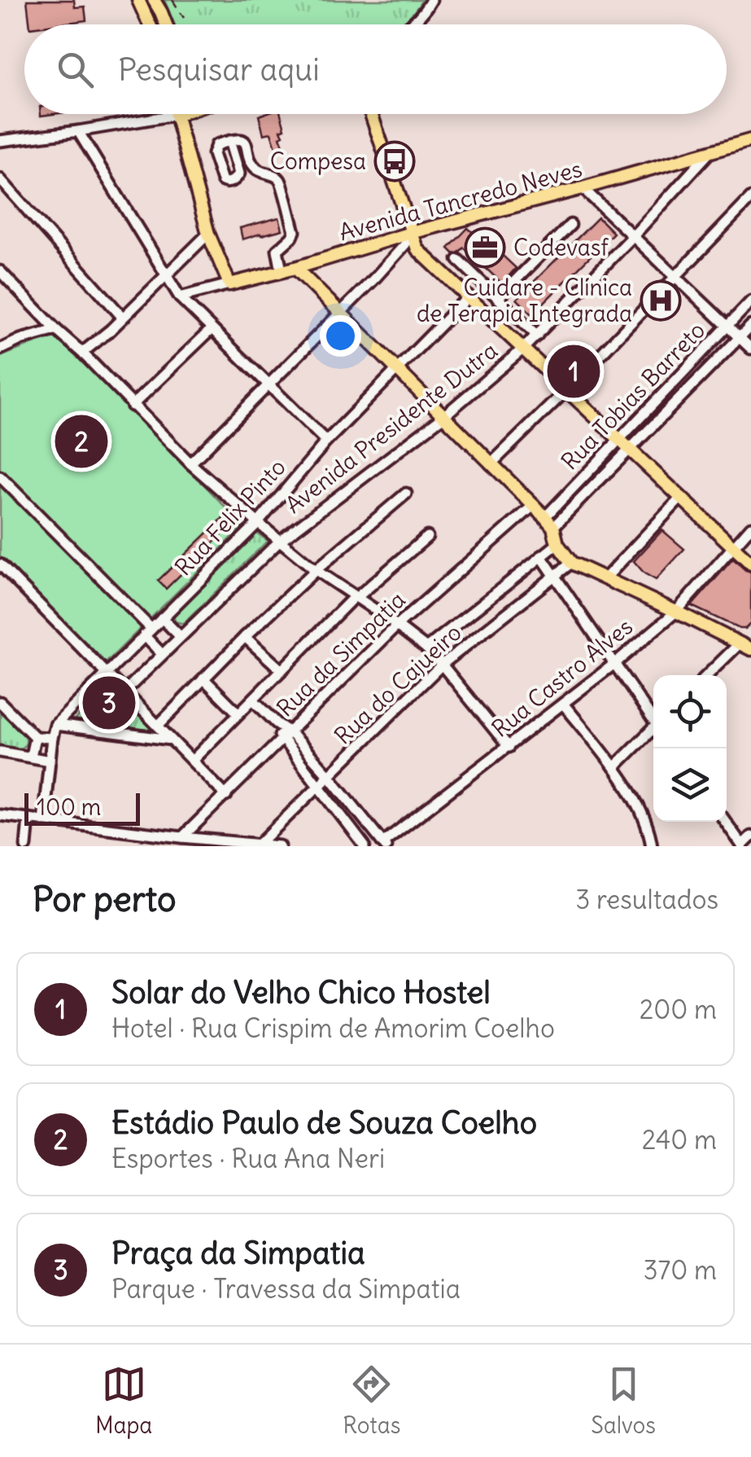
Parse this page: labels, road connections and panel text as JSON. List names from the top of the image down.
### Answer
{
  "streets": {
    "main road": ["Avenida Tancredo Neves"],
    "street": [
      "Rua Tobias Barreto",
      "Avenida Presidente Dutra",
      "Rua Felix Pinto",
      "Rua da Simpatia",
      "Rua Castro Alves",
      "Rua do Cajueiro"
    ]
  },
  "crossings": [
    ["Avenida Tancredo Neves", "Avenida Presidente Dutra"]
  ],
  "places": {
    "bus stop": ["Compesa"],
    "office": ["Codevasf"],
    "hospital": ["Cuidare - Clínica de Terapia Integrada"]
  },
  "scale_bar": "100 m",
  "page": {
    "search": "Pesquisar aqui",
    "pins": ["1", "2", "3"],
    "scale": "100 m",
    "heading": ["Por perto", "3 resultados"],
    "list": [
      {
        "mark": "1",
        "name": "Solar do Velho Chico Hostel",
        "note": "Hotel · Rua Crispim de Amorim Coelho",
        "value": "200 m"
      },
      {
        "mark": "2",
        "name": "Estádio Paulo de Souza Coelho",
        "note": "Esportes · Rua Ana Neri",
        "value": "240 m"
      },
      {
        "mark": "3",
        "name": "Praça da Simpatia",
        "note": "Parque · Travessa da Simpatia",
        "value": "370 m"
      }
    ],
    "nav": ["Mapa", "Rotas", "Salvos"]
  }
}
